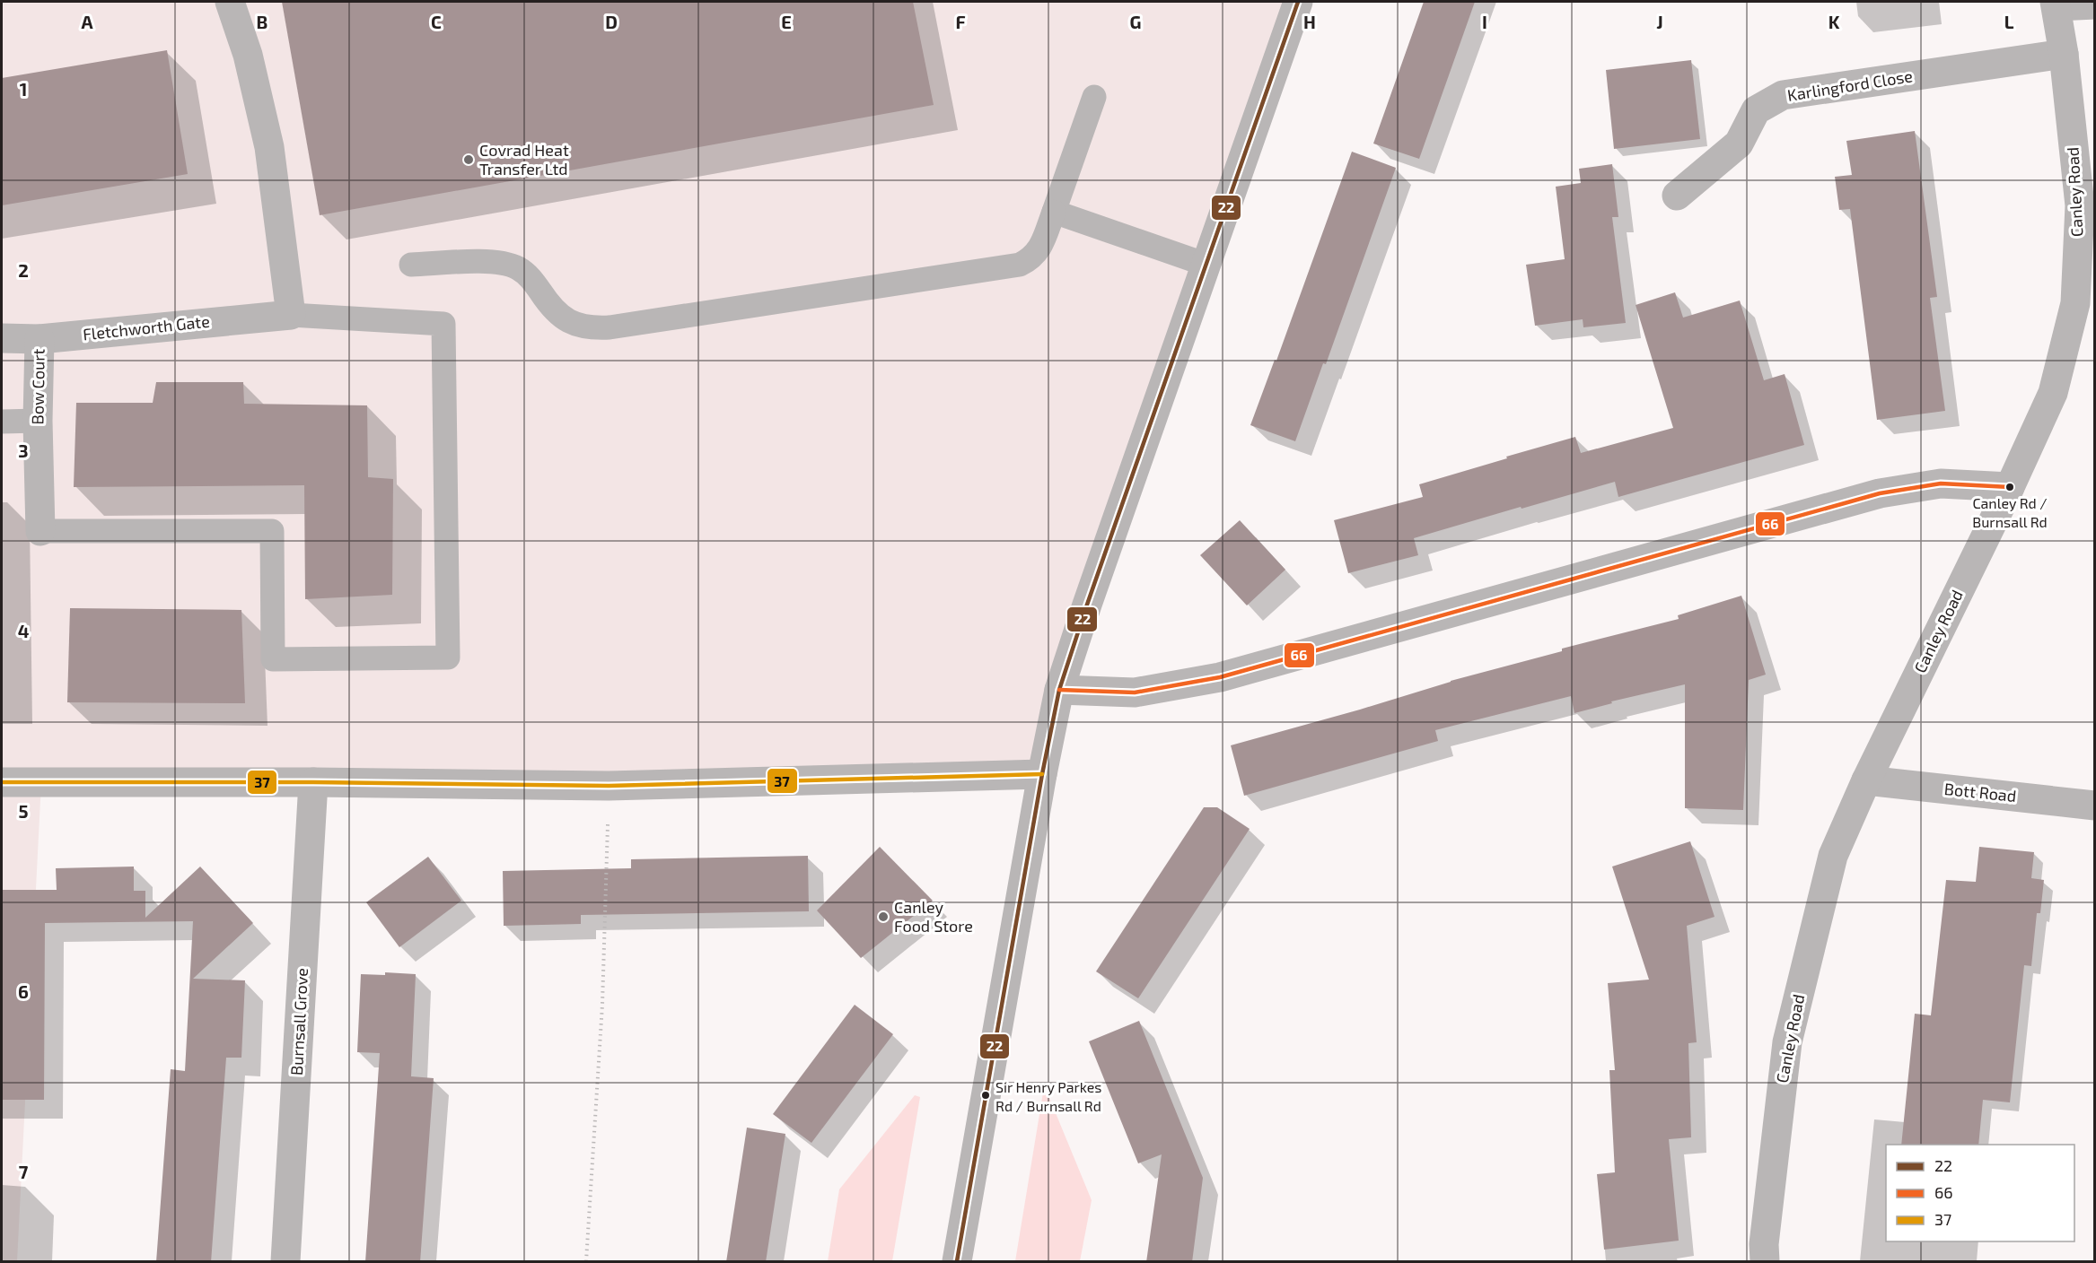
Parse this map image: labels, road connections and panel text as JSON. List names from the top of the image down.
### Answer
{
  "streets": {
    "street": [
      "Karlingford Close",
      "Canley Road",
      "Fletchworth Gate",
      "Bow Court",
      "Bott Road",
      "Burnsall Grove"
    ]
  },
  "crossings": [
    ["Karlingford Close", "Canley Road"],
    ["Canley Road", "Bott Road"],
    ["Fletchworth Gate", "Bow Court"]
  ],
  "places": [
    "Covrad Heat Transfer Ltd",
    "Canley Rd / Burnsall Rd",
    "Canley Food Store",
    "Sir Henry Parkes Rd / Burnsall Rd"
  ],
  "lines": ["transit line 22", "transit line 66", "transit line 37"],
  "legend": ["22", "66", "37"],
  "grid": {
    "columns": [
      "A",
      "B",
      "C",
      "D",
      "E",
      "F",
      "G",
      "H",
      "I",
      "J",
      "K",
      "L"
    ],
    "rows": [
      "1",
      "2",
      "3",
      "4",
      "5",
      "6",
      "7"
    ]
  }
}
